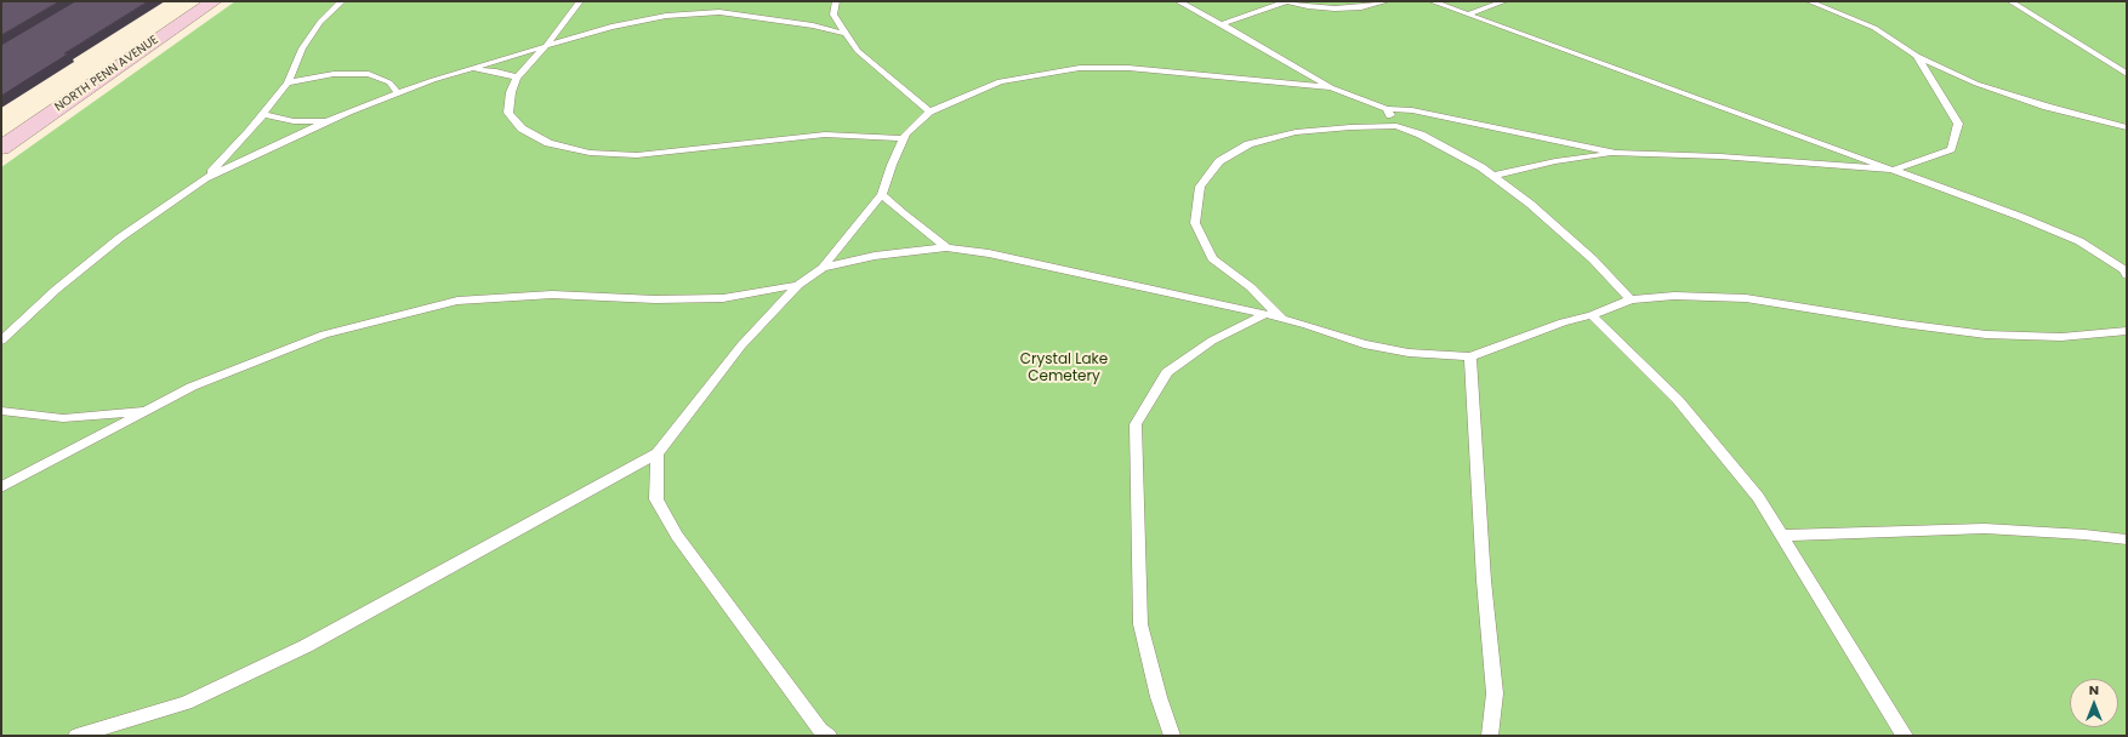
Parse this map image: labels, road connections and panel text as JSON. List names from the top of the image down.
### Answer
{
  "streets": {
    "main road": ["NORTH PENN AVENUE"]
  },
  "parks": ["Crystal Lake Cemetery"],
  "north": "top"
}
